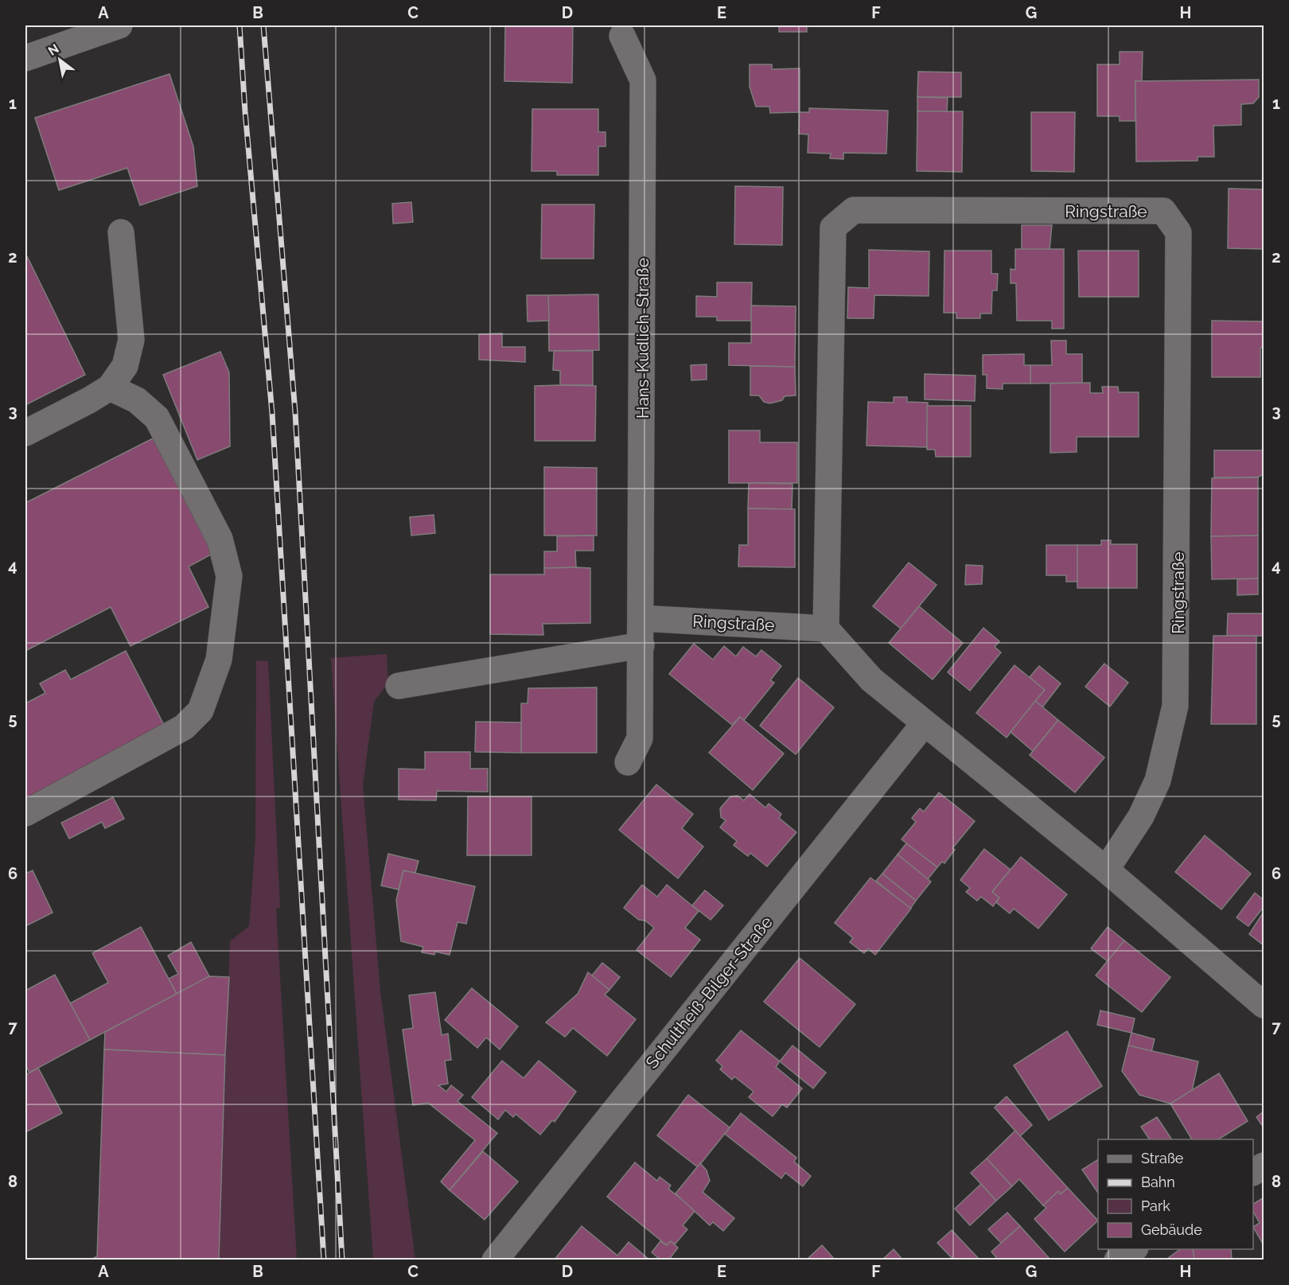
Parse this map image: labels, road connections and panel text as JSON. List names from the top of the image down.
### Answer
{
  "streets": {
    "street": ["Ringstraße", "Hans-Kudlich-Straße", "Schultheiß-Bilger-Straße"]
  },
  "crossings": [
    ["Ringstraße", "Hans-Kudlich-Straße"]
  ],
  "legend": [
    "Straße",
    "Bahn",
    "Park",
    "Gebäude"
  ],
  "north": "top left",
  "grid": {
    "columns": [
      "A",
      "B",
      "C",
      "D",
      "E",
      "F",
      "G",
      "H"
    ],
    "rows": [
      "1",
      "2",
      "3",
      "4",
      "5",
      "6",
      "7",
      "8"
    ]
  }
}
